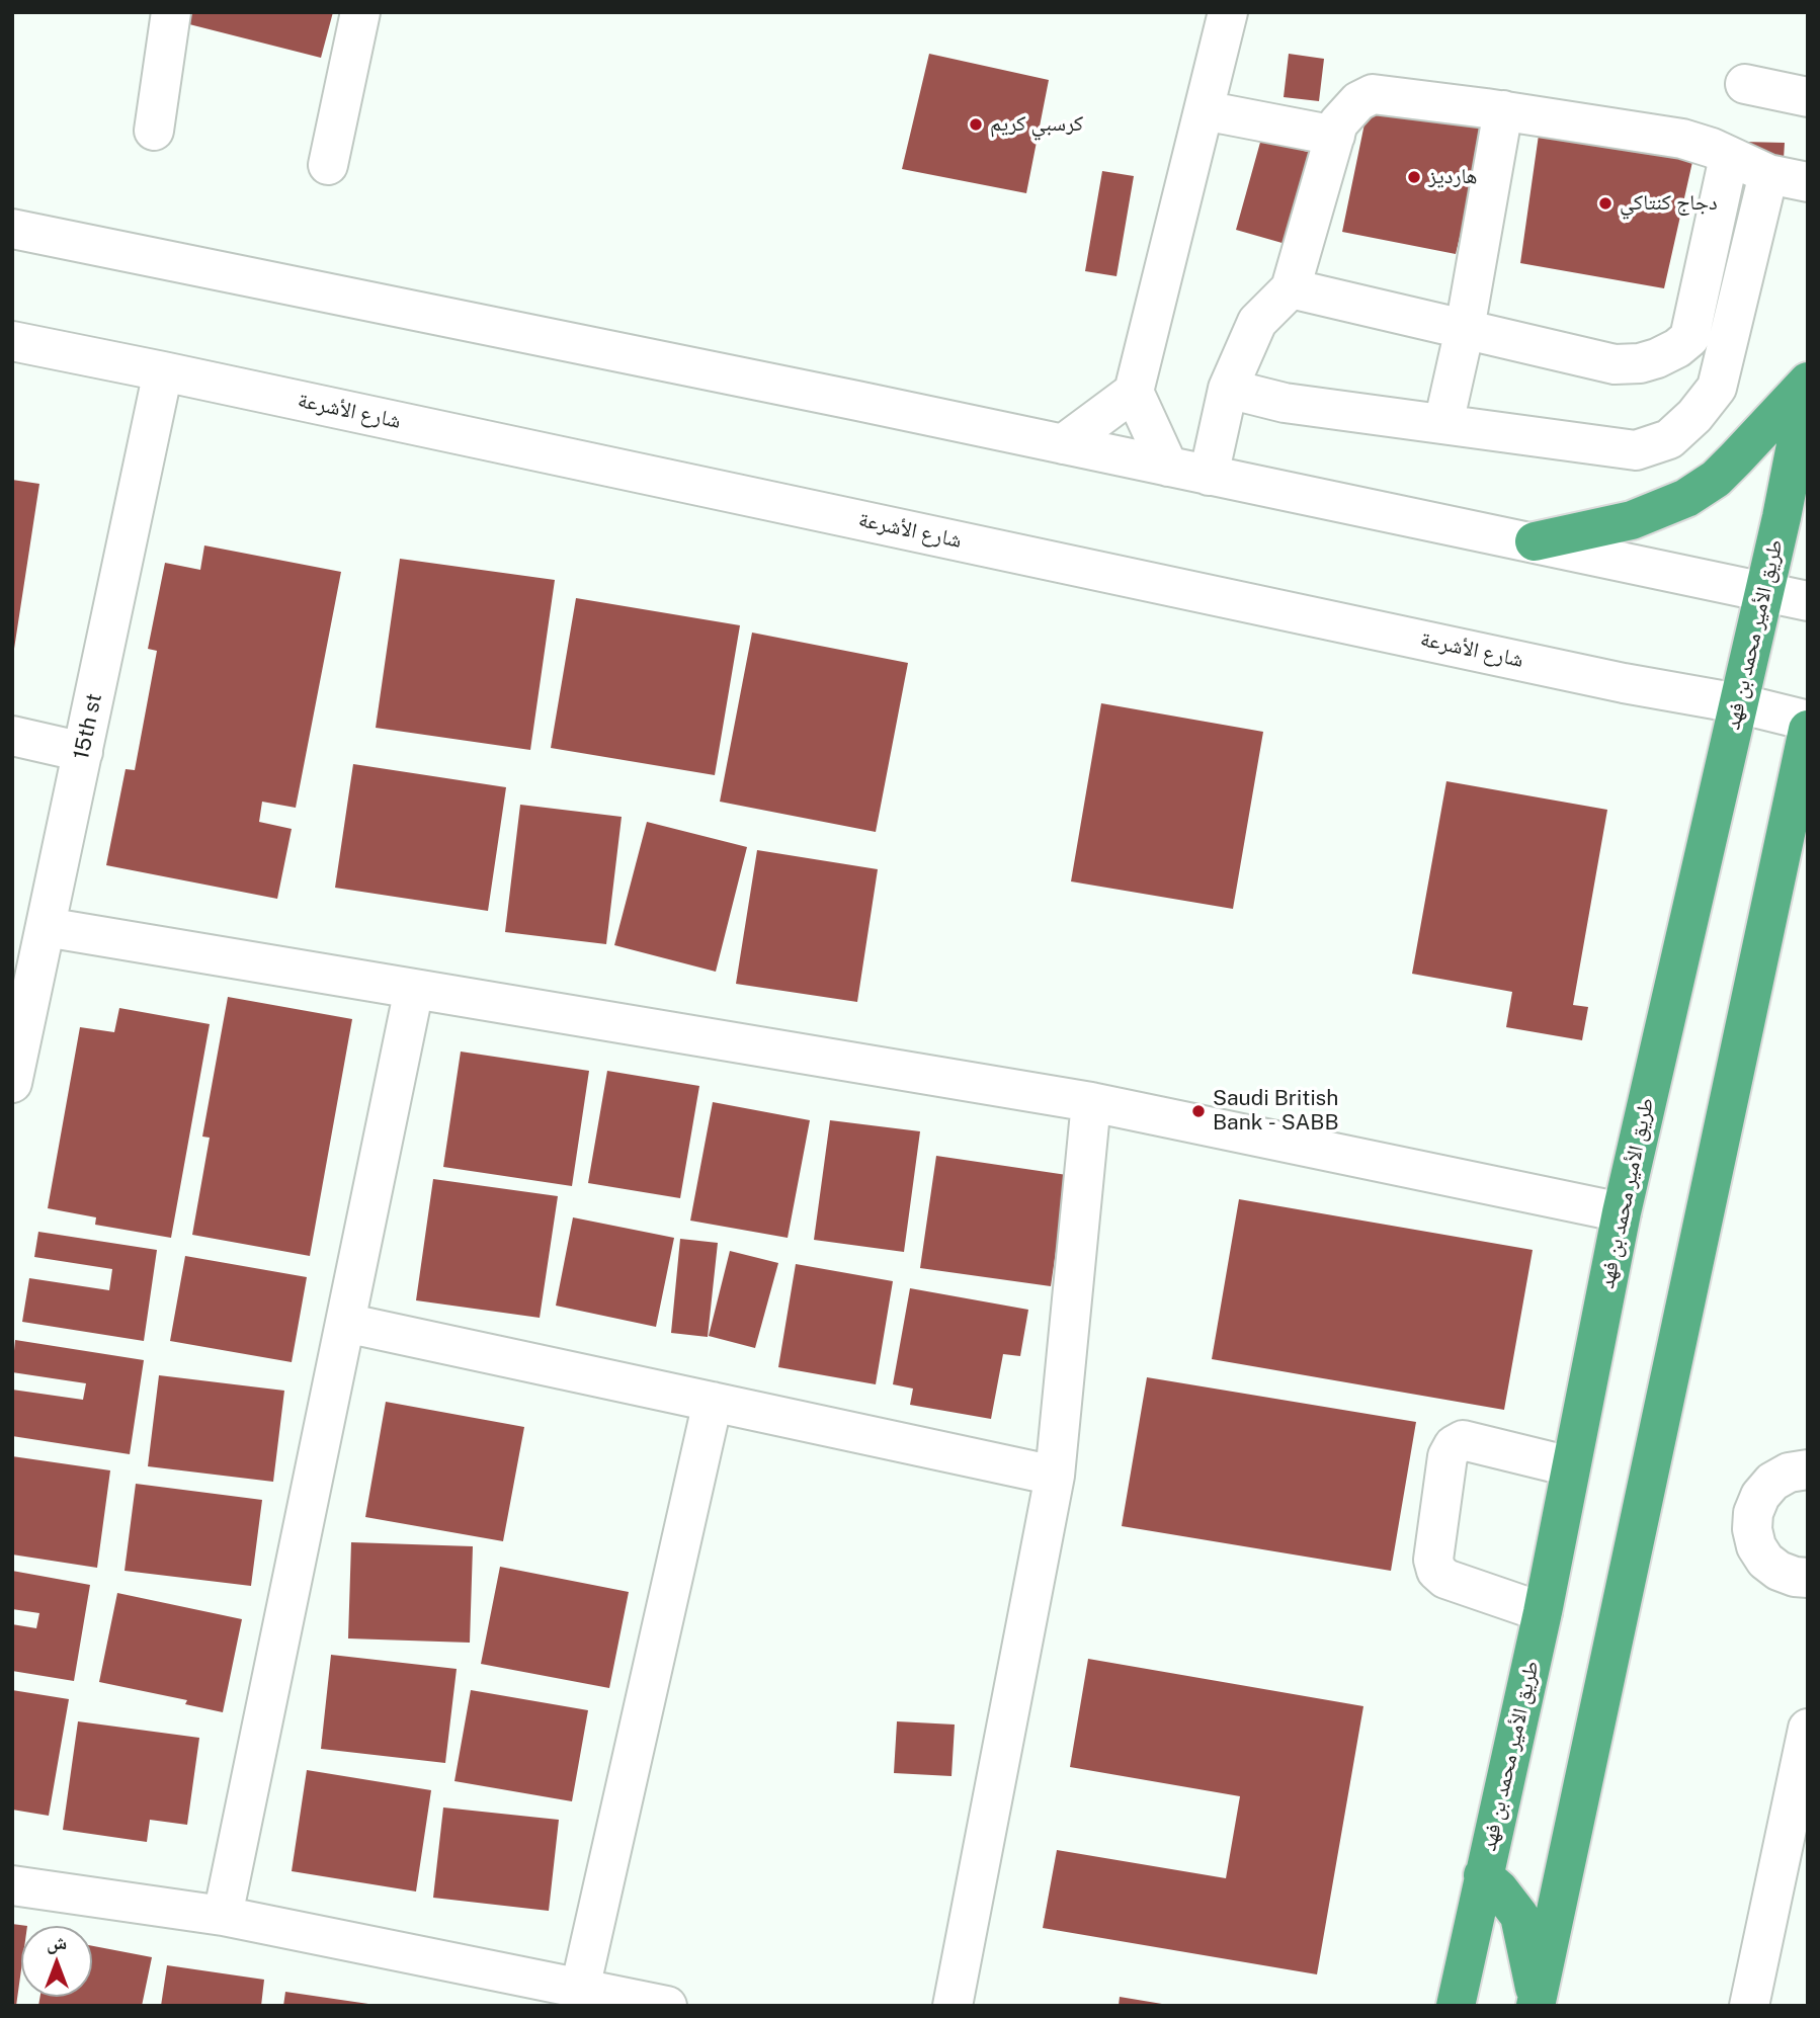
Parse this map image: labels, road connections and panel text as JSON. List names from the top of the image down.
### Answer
{
  "streets": {
    "highway": ["طريق الأمير محمد بن فهد"],
    "street": ["شارع الأشرعة", "15th st"]
  },
  "crossings": [
    ["شارع الأشرعة", "طريق الأمير محمد بن فهد"],
    ["شارع الأشرعة", "15th st"]
  ],
  "places": [
    "كرسبي كريم",
    "هارديز",
    "دجاج كنتاكي",
    "Saudi British Bank - SABB"
  ],
  "north": "top"
}
